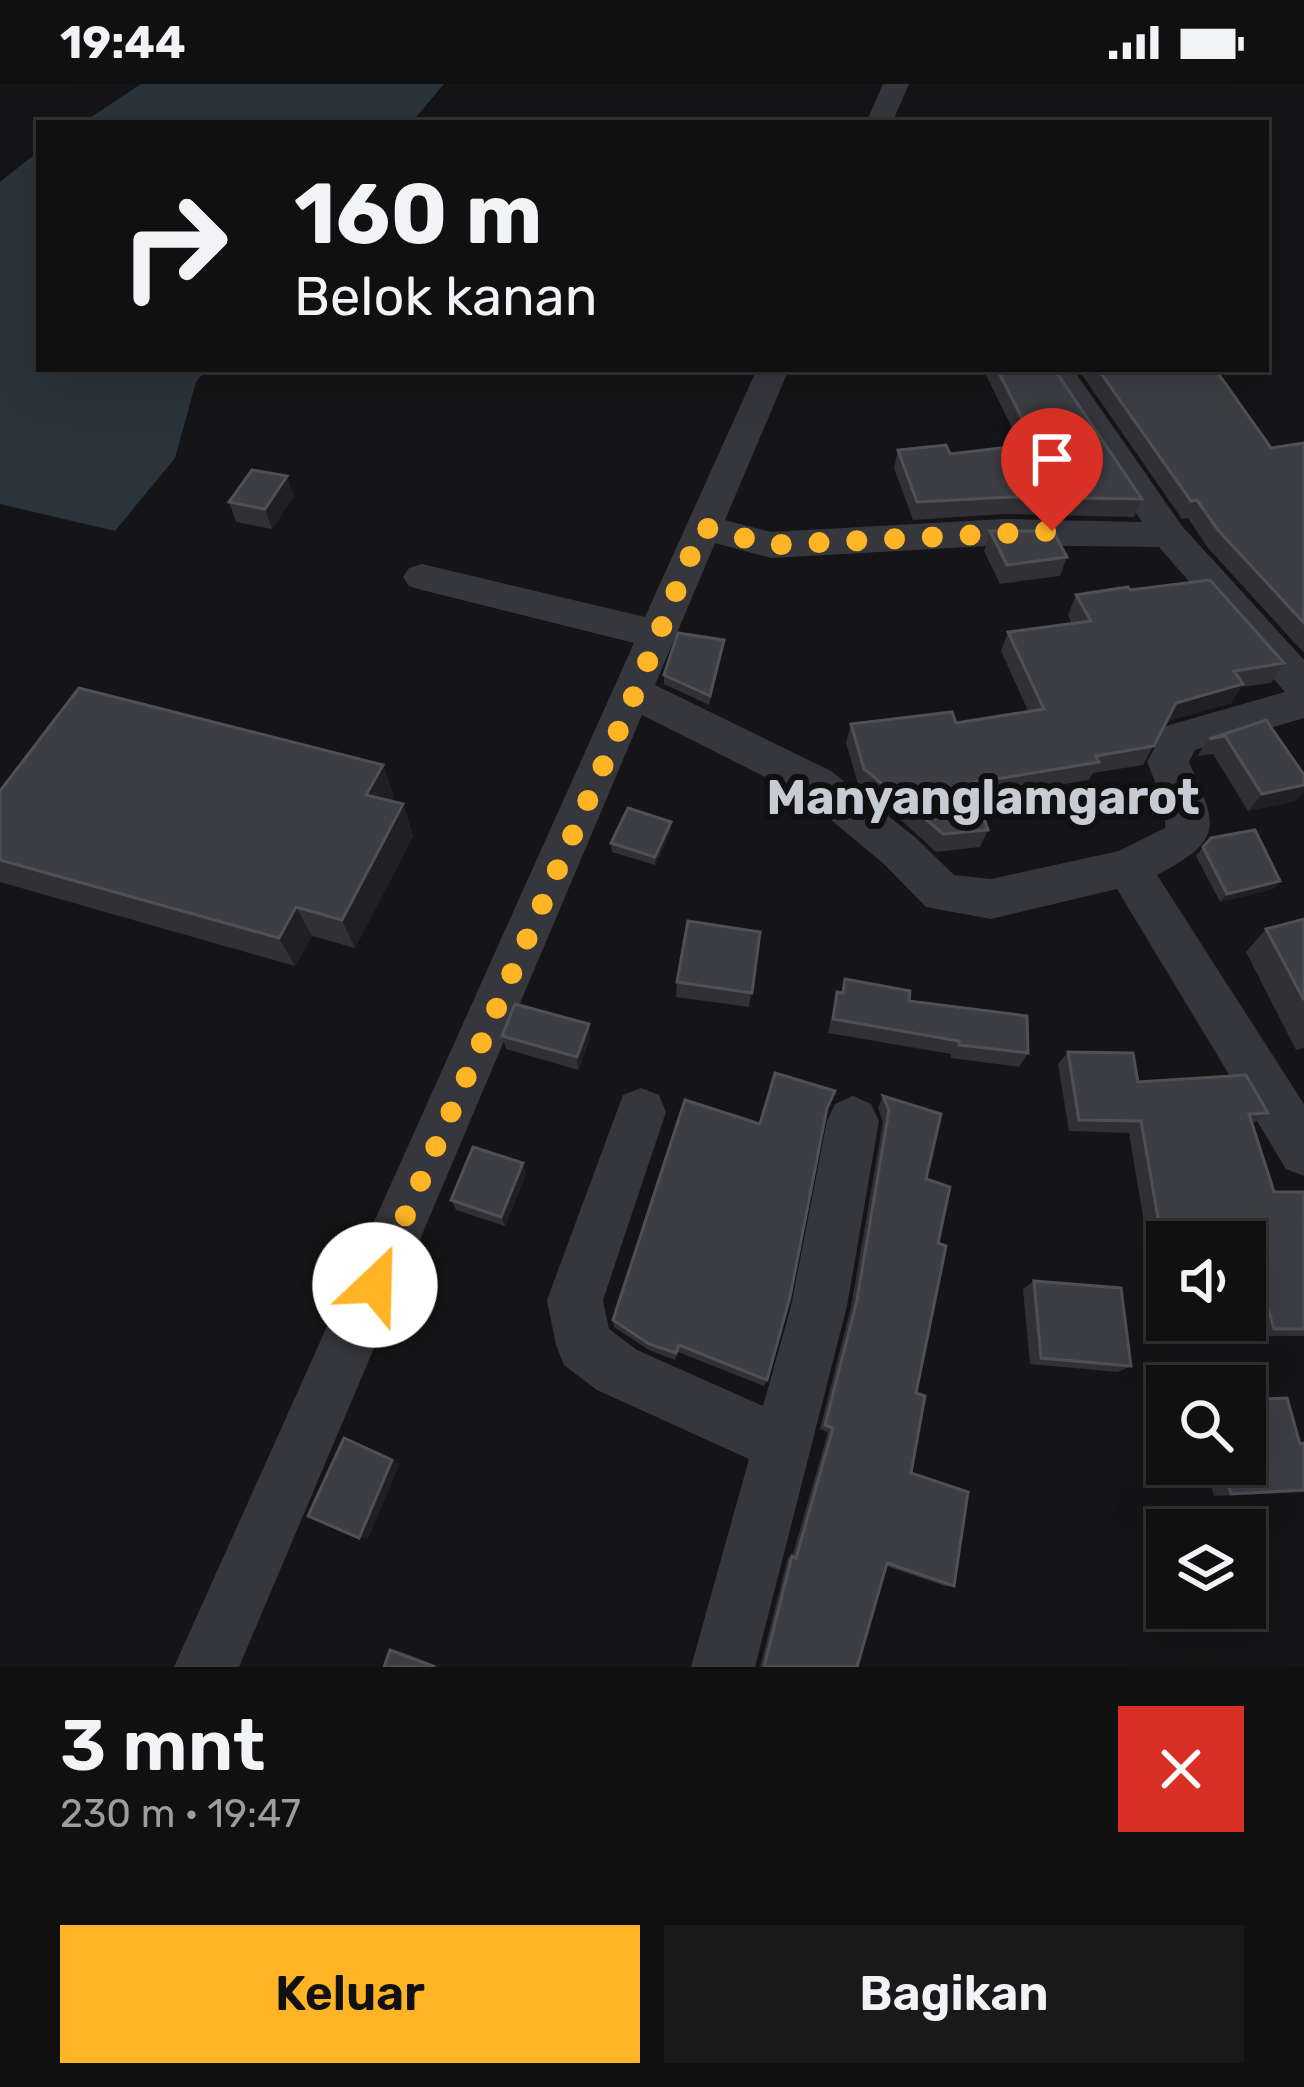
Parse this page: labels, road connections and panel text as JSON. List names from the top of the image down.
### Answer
{
  "districts": ["Manyanglamgarot"],
  "page": {
    "status": "19:44",
    "turn": ["160 m", "Belok kanan"],
    "heading": ["3 mnt", "230 m · 19:47"],
    "buttons": ["Keluar", "Bagikan"]
  }
}
